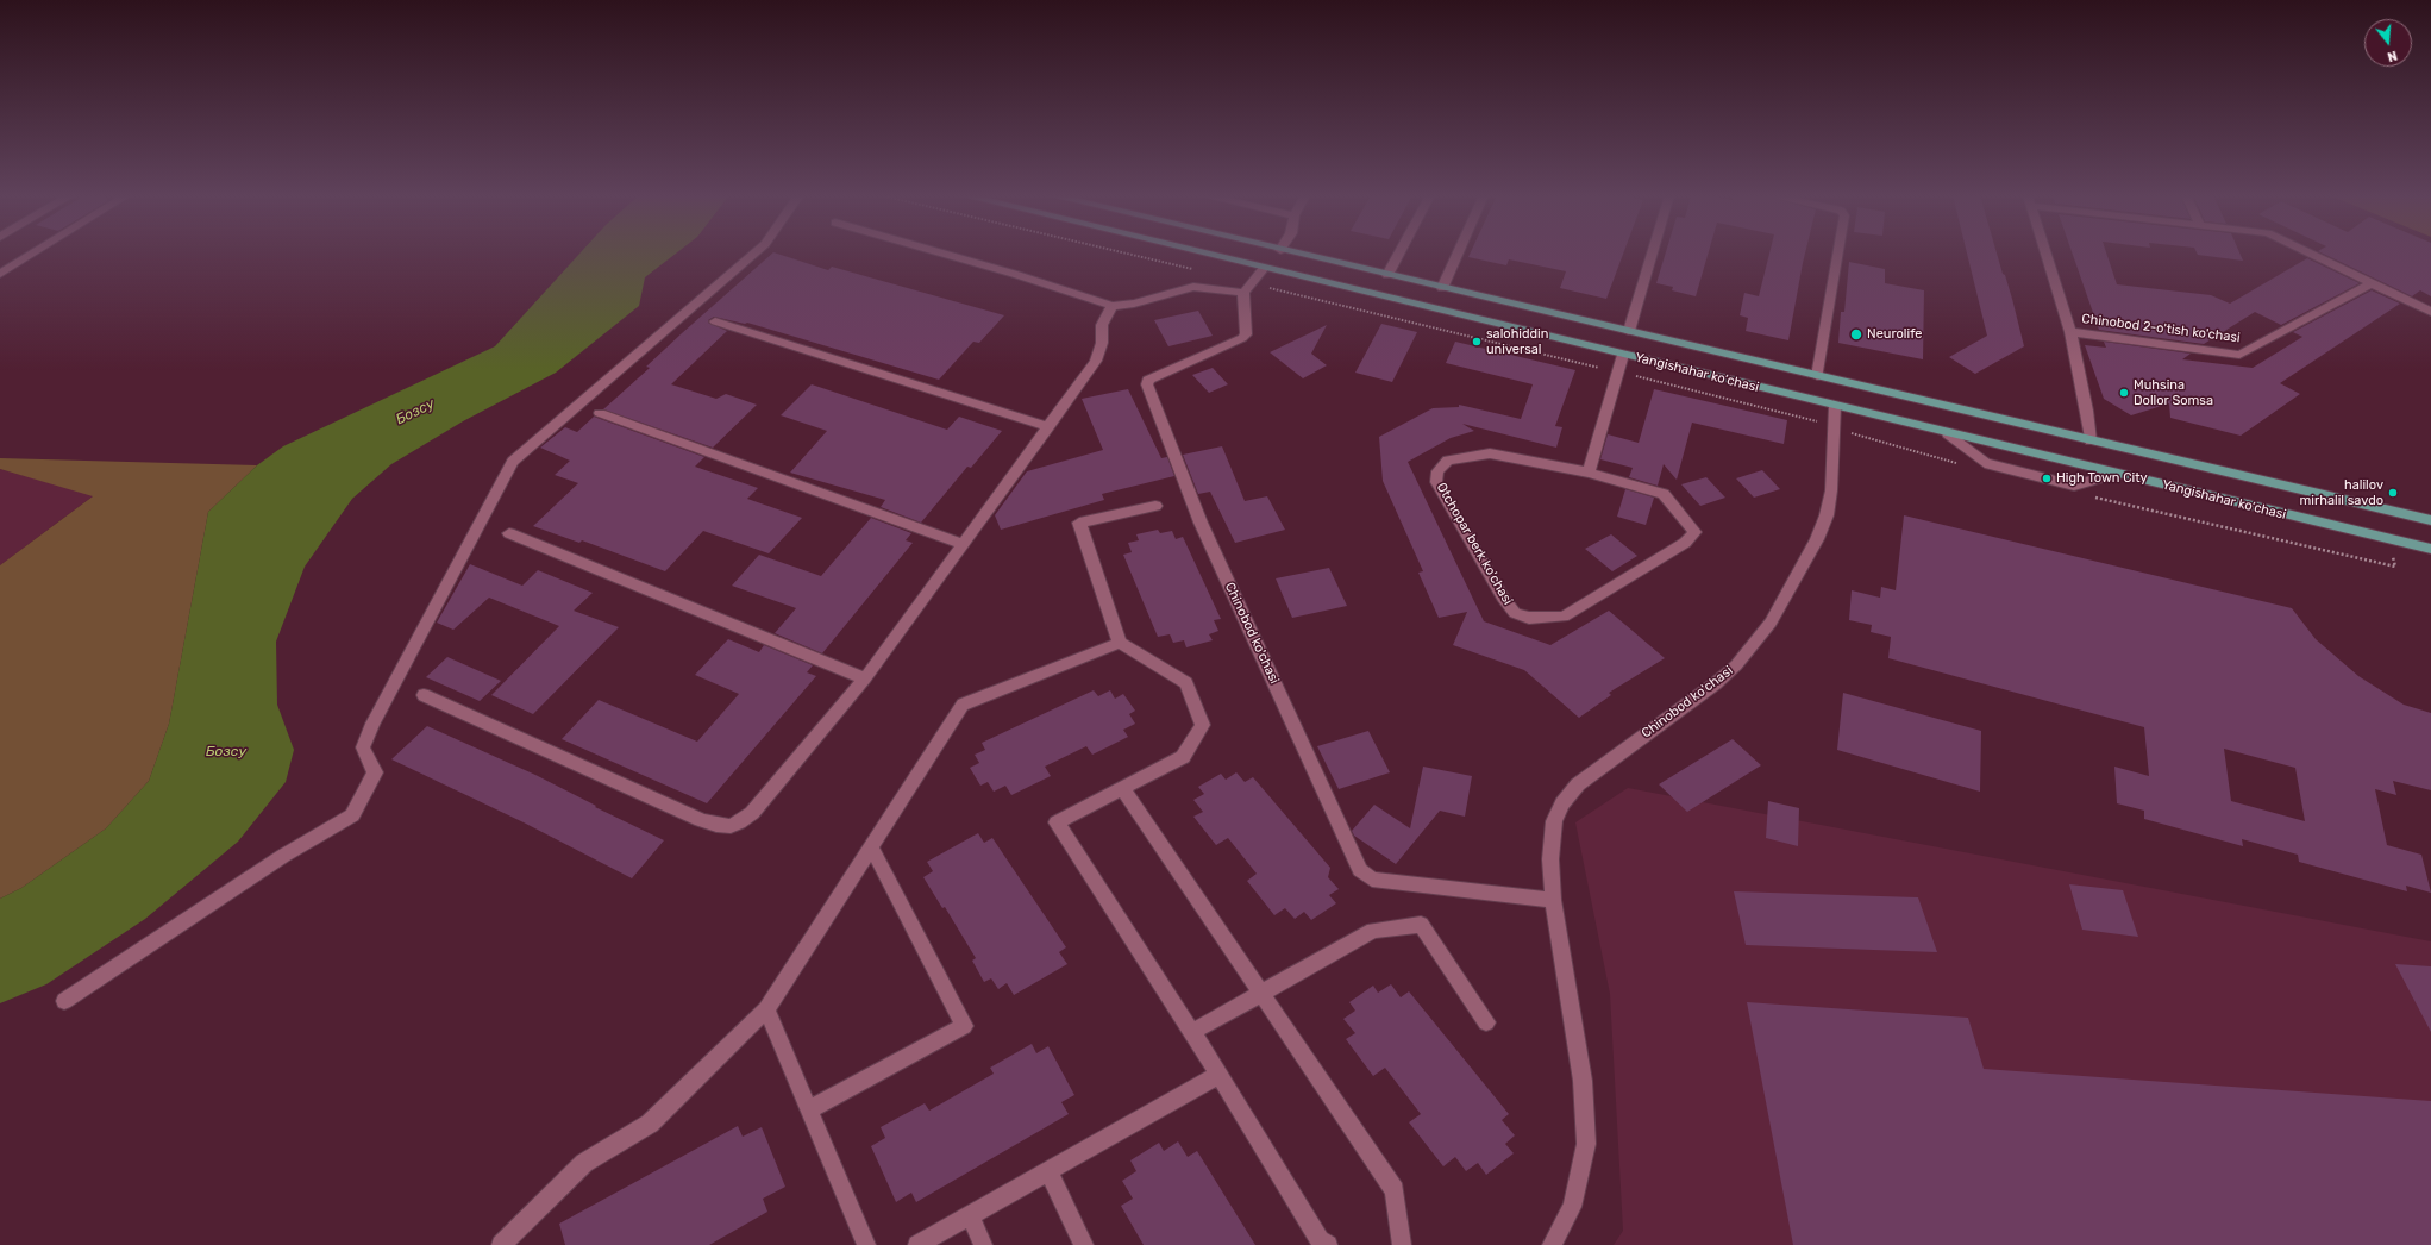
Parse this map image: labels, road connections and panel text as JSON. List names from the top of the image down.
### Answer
{
  "streets": {
    "main road": ["Yangishahar ko‘chasi"],
    "street": ["Chinobod 2-o'tish ko'chasi", "Otchopar berk ko'chasi", "Chinobod ko'chasi"]
  },
  "crossings": [
    ["Yangishahar ko‘chasi", "Chinobod ko'chasi"]
  ],
  "water": ["Бозсу"],
  "places": [
    "Neurolife",
    "salohiddin universal",
    "Muhsina Dollor Somsa",
    "High Town City",
    "halilov mirhalil savdo"
  ],
  "north": "bottom"
}
